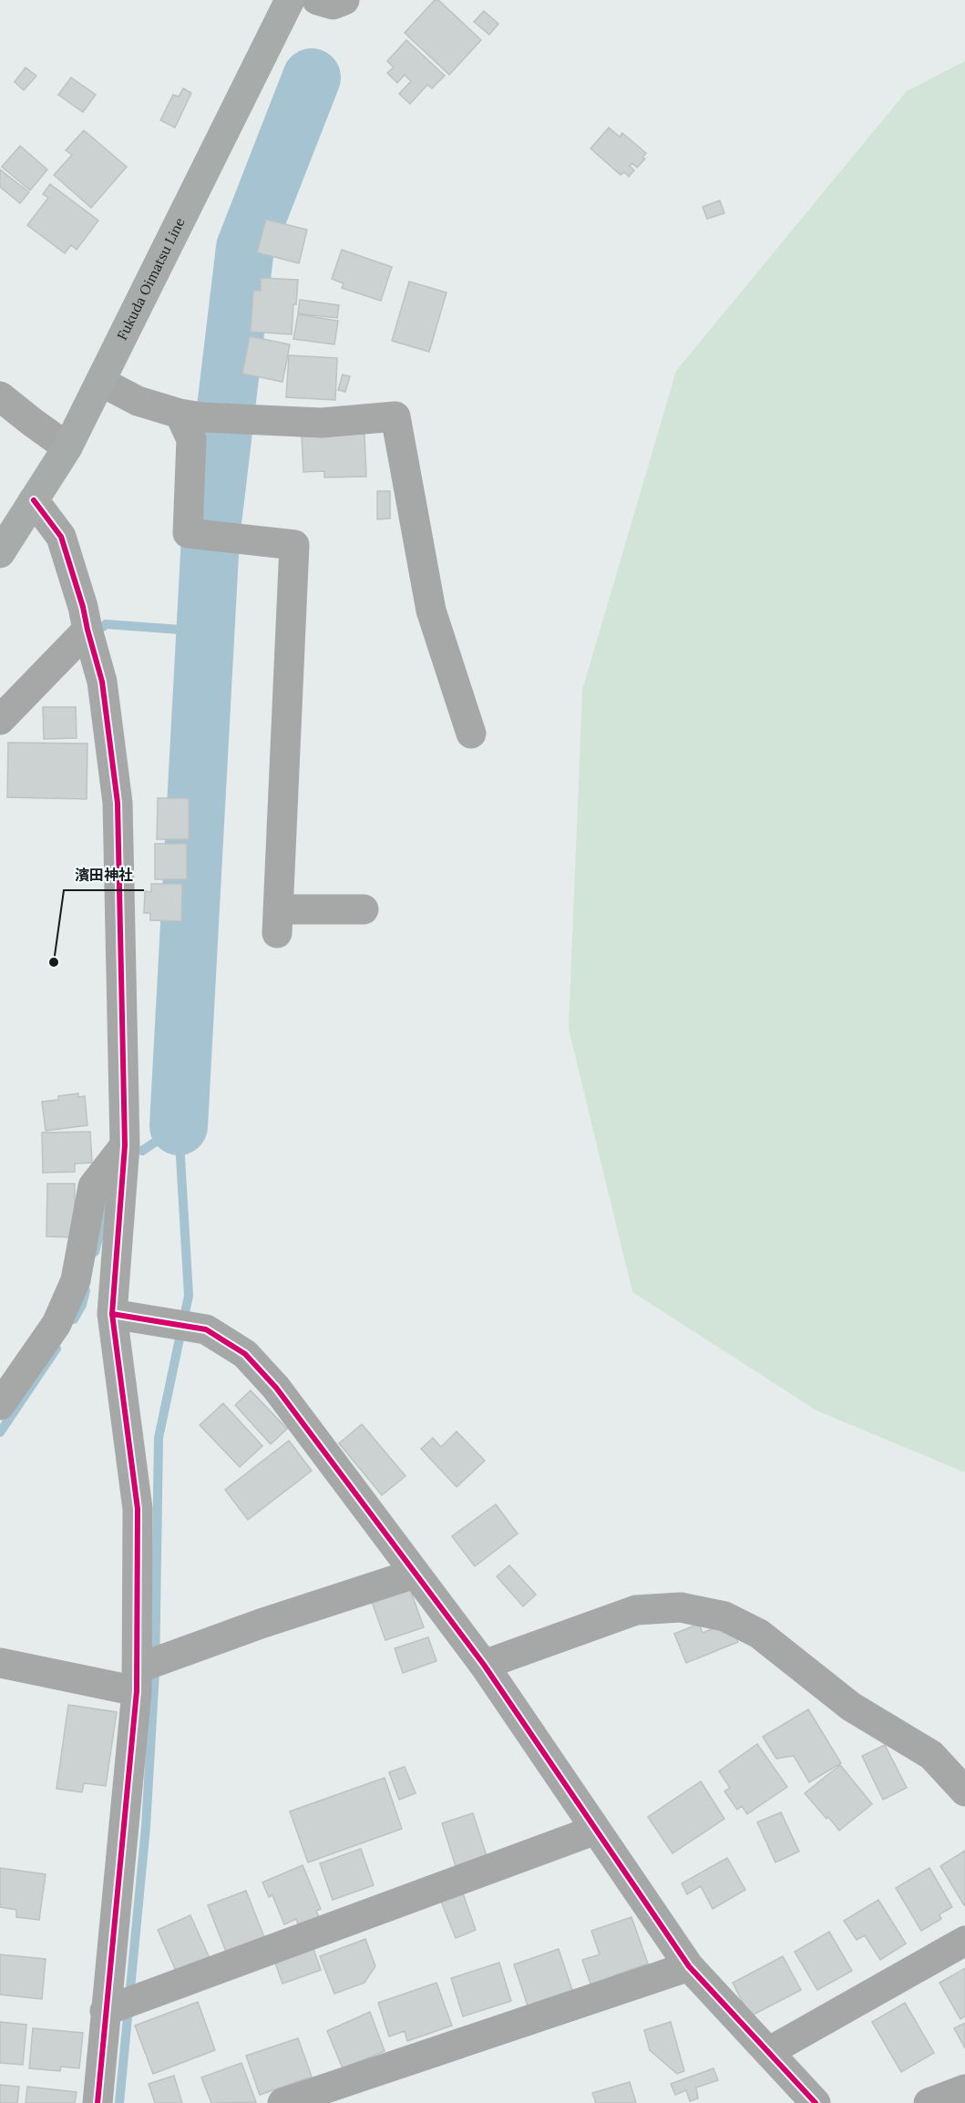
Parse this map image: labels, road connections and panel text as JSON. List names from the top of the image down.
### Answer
{
  "streets": {
    "main road": ["Fukuda Oimatsu Line"]
  },
  "places": ["濱田神社"]
}
